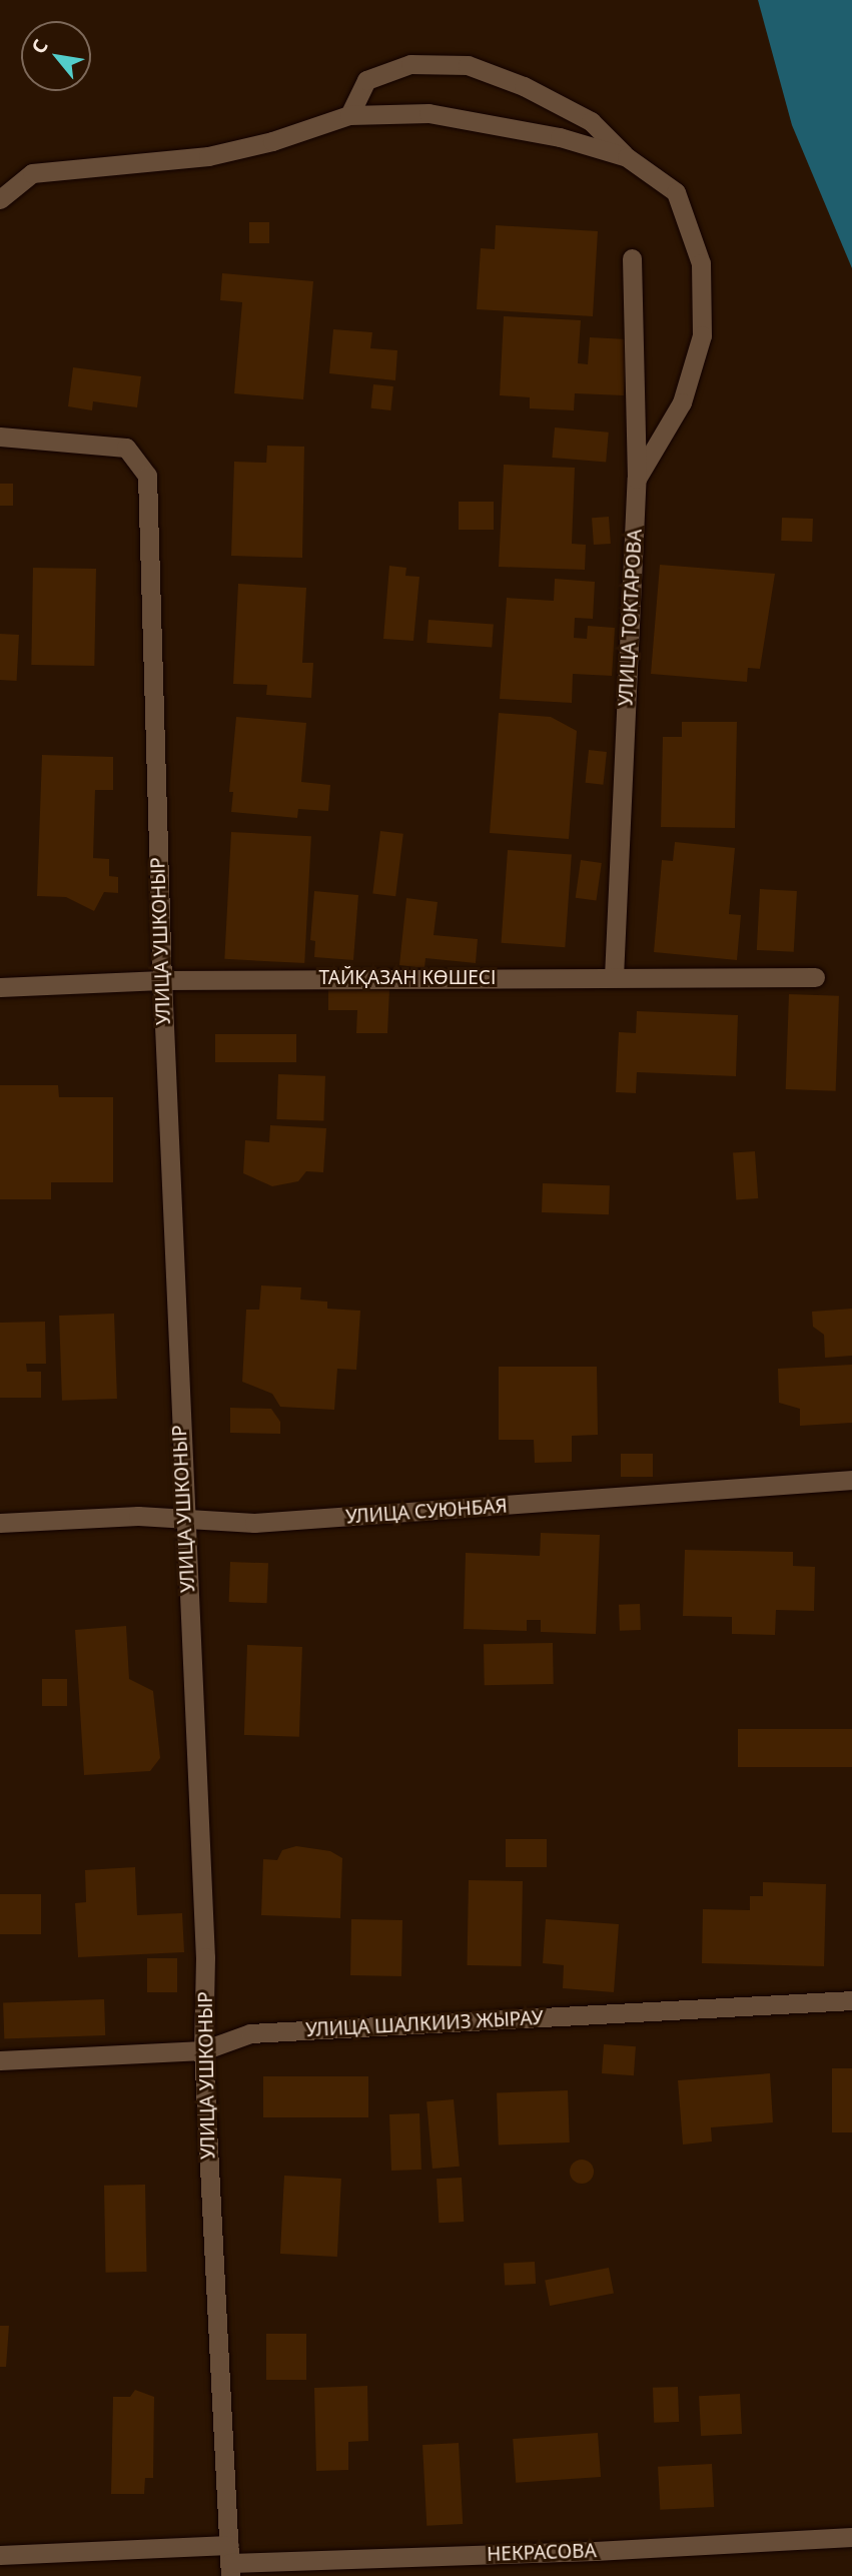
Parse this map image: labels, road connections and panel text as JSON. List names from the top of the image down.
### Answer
{
  "streets": {
    "street": [
      "УЛИЦА ТОКТАРОВА",
      "УЛИЦА УШКОНЫР",
      "ТАЙҚАЗАН КӨШЕСІ",
      "УЛИЦА СУЮНБАЯ",
      "УЛИЦА ШАЛКИИЗ ЖЫРАУ",
      "НЕКРАСОВА"
    ]
  },
  "crossings": [
    ["УЛИЦА ТОКТАРОВА", "ТАЙҚАЗАН КӨШЕСІ"],
    ["УЛИЦА УШКОНЫР", "ТАЙҚАЗАН КӨШЕСІ"],
    ["УЛИЦА УШКОНЫР", "УЛИЦА СУЮНБАЯ"],
    ["УЛИЦА УШКОНЫР", "УЛИЦА ШАЛКИИЗ ЖЫРАУ"],
    ["УЛИЦА УШКОНЫР", "НЕКРАСОВА"]
  ],
  "north": "top left"
}
